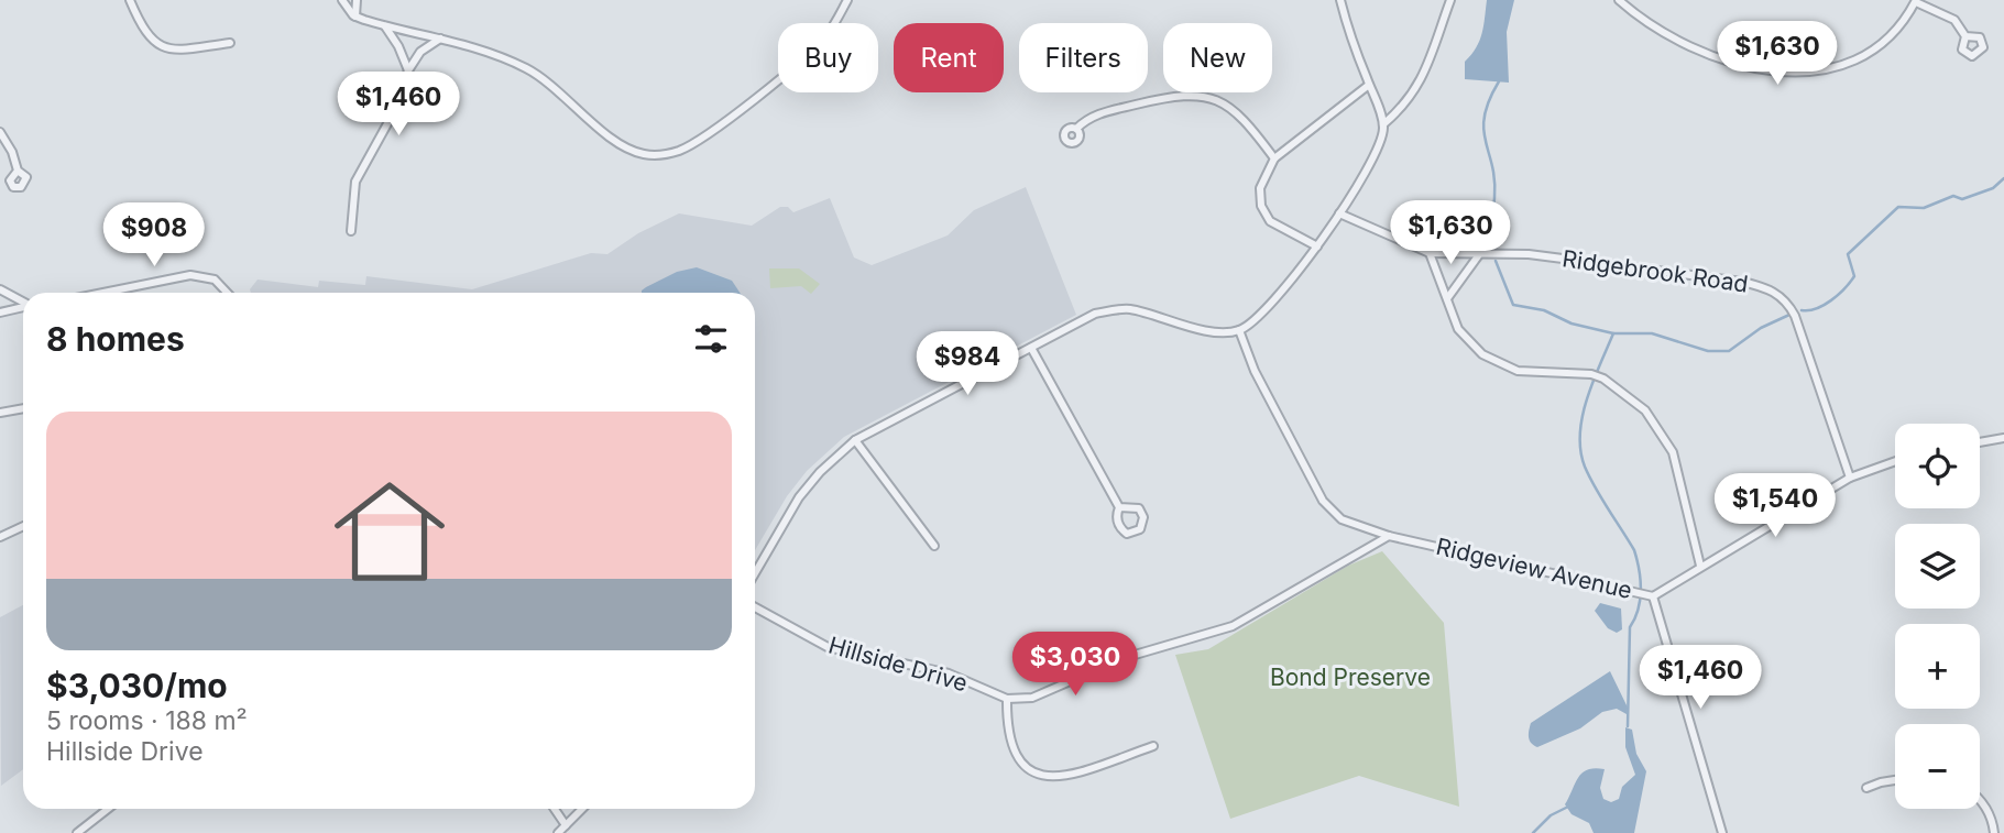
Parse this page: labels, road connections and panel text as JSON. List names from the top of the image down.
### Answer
{
  "streets": {
    "street": ["Ridgebrook Road", "Ridgeview Avenue", "Hillside Drive"]
  },
  "crossings": [
    ["Ridgebrook Road", "Ridgeview Avenue"]
  ],
  "parks": ["Bond Preserve"],
  "page": {
    "price": [
      "$1,630",
      "$1,460",
      "$1,630",
      "$908",
      "$984",
      "$1,540",
      "$3,030",
      "$1,460"
    ],
    "chip": [
      "Buy",
      "Rent",
      "Filters",
      "New"
    ],
    "heading": "8 homes",
    "list": [
      {
        "name": "$3,030/mo",
        "note": "5 rooms · 188 m² · Hillside Drive"
      }
    ],
    "map_buttons": ["+", "−"]
  }
}
